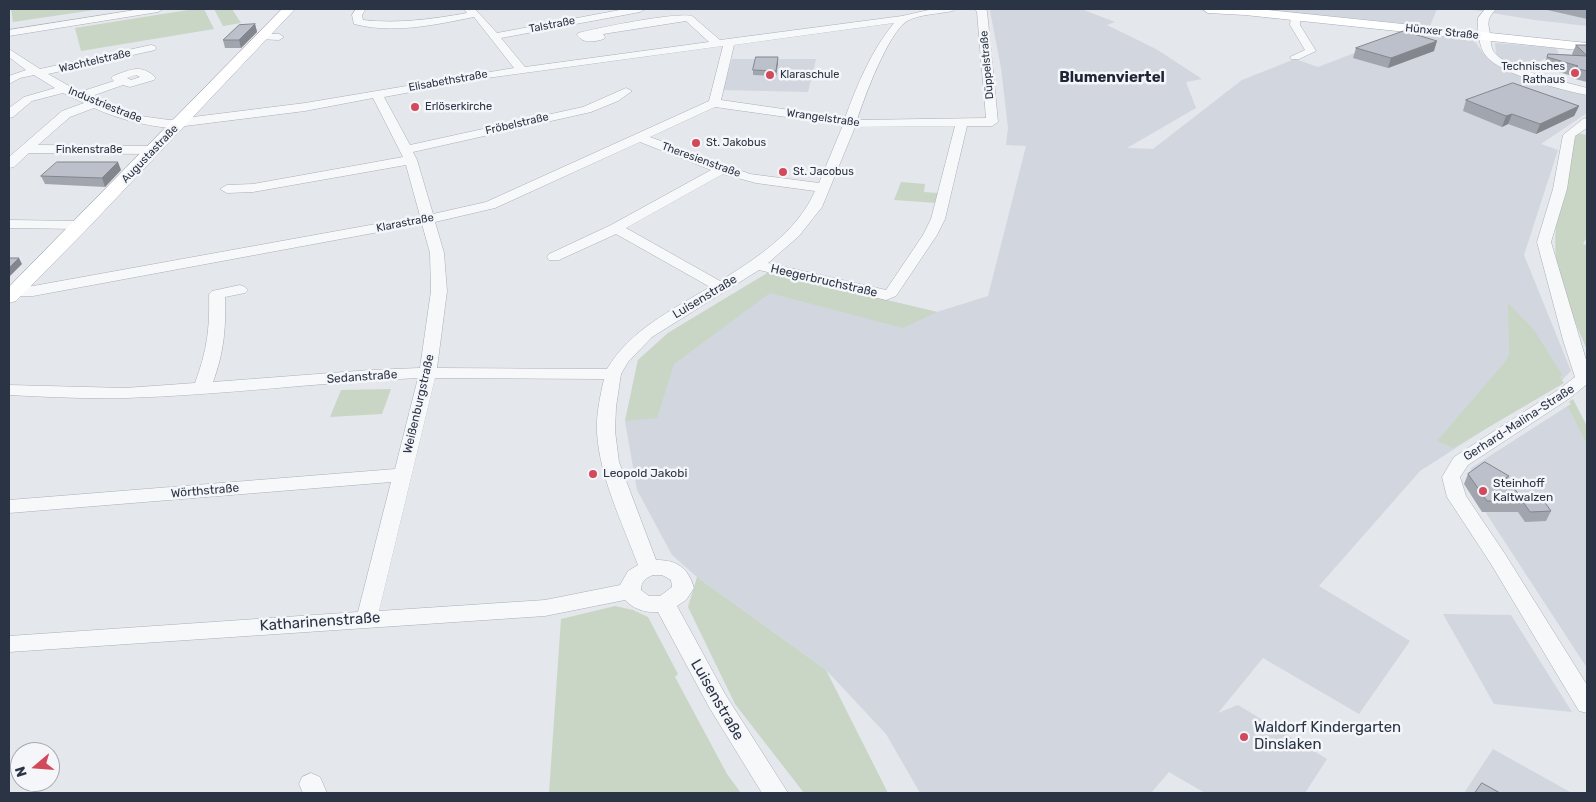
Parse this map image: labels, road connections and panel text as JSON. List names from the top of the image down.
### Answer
{
  "streets": {
    "main road": ["Hünxer Straße", "Augustastraße"],
    "street": [
      "Talstraße",
      "Wachtelstraße",
      "Düppelstraße",
      "Elisabethstraße",
      "Industriestraße",
      "Wrangelstraße",
      "Fröbelstraße",
      "Finkenstraße",
      "Theresienstraße",
      "Klarastraße",
      "Heegerbruchstraße",
      "Luisenstraße",
      "Sedanstraße",
      "Weißenburgstraße",
      "Gerhard-Malina-Straße",
      "Wörthstraße",
      "Katharinenstraße"
    ]
  },
  "crossings": [
    ["Wachtelstraße", "Industriestraße"],
    ["Düppelstraße", "Wrangelstraße"],
    ["Elisabethstraße", "Industriestraße"],
    ["Elisabethstraße", "Augustastraße"],
    ["Elisabethstraße", "Luisenstraße"],
    ["Elisabethstraße", "Weißenburgstraße"],
    ["Industriestraße", "Augustastraße"],
    ["Wrangelstraße", "Klarastraße"],
    ["Wrangelstraße", "Heegerbruchstraße"],
    ["Wrangelstraße", "Luisenstraße"],
    ["Fröbelstraße", "Weißenburgstraße"],
    ["Finkenstraße", "Augustastraße"],
    ["Augustastraße", "Klarastraße"],
    ["Theresienstraße", "Klarastraße"],
    ["Theresienstraße", "Luisenstraße"],
    ["Klarastraße", "Weißenburgstraße"],
    ["Heegerbruchstraße", "Luisenstraße"],
    ["Luisenstraße", "Sedanstraße"],
    ["Luisenstraße", "Katharinenstraße"],
    ["Sedanstraße", "Weißenburgstraße"],
    ["Weißenburgstraße", "Wörthstraße"],
    ["Weißenburgstraße", "Katharinenstraße"]
  ],
  "districts": ["Blumenviertel"],
  "places": [
    "Technisches Rathaus",
    "Klaraschule",
    "Erlöserkirche",
    "St. Jakobus",
    "St. Jacobus",
    "Leopold Jakobi",
    "Steinhoff Kaltwalzen",
    "Waldorf Kindergarten Dinslaken"
  ],
  "north": "left"
}
